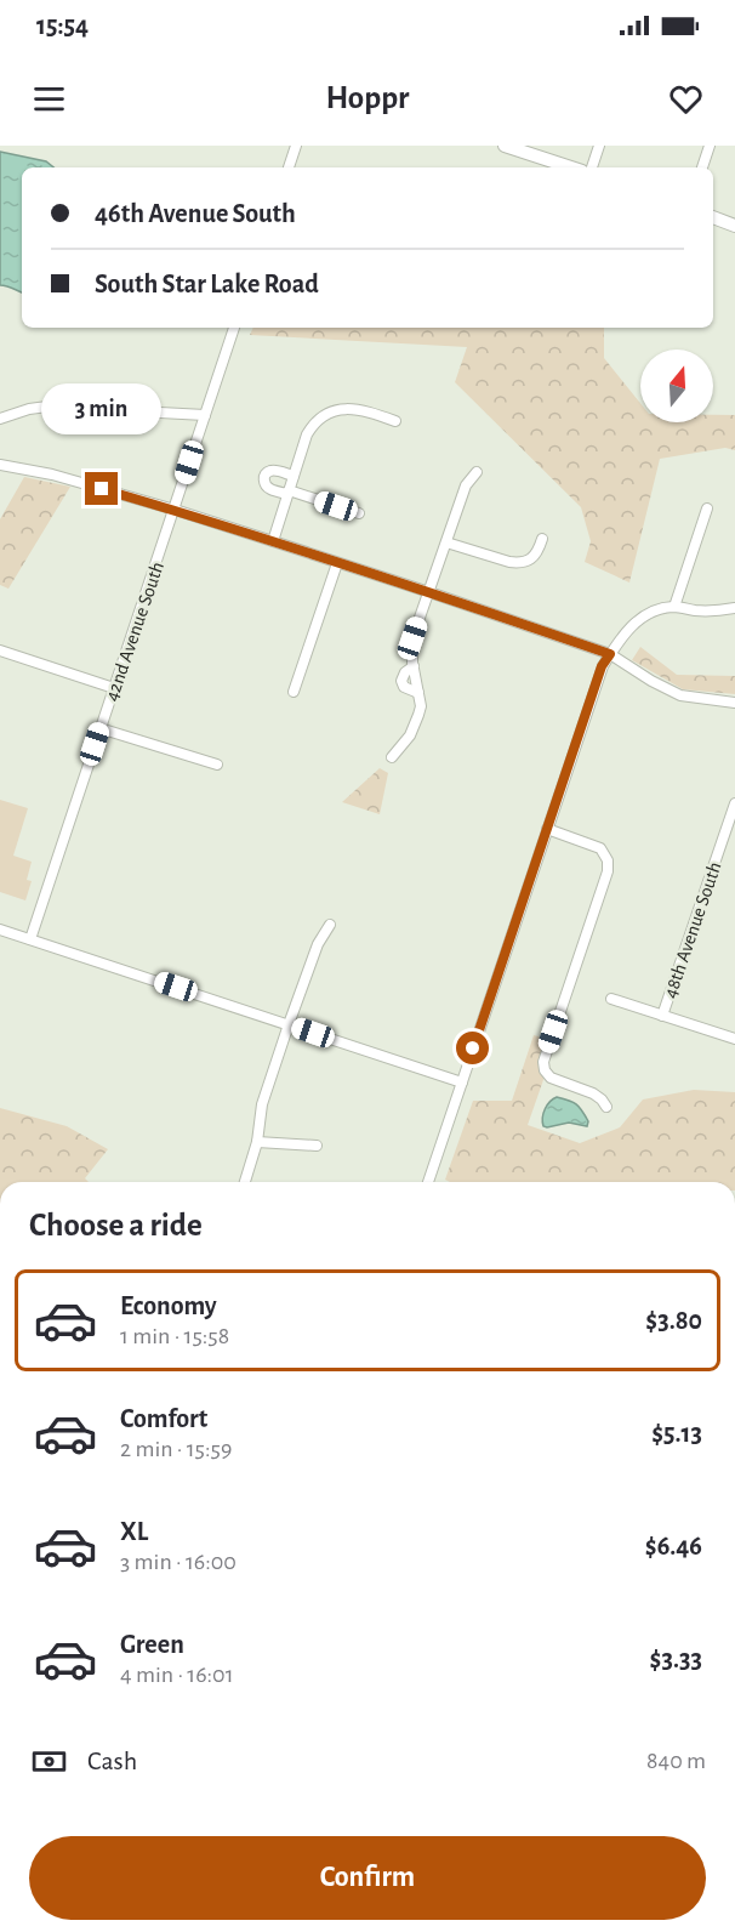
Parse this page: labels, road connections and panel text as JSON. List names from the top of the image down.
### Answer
{
  "streets": {
    "street": ["42nd Avenue South", "48th Avenue South"]
  },
  "north": "top",
  "page": {
    "status": "15:54",
    "header": "Hoppr",
    "banner": ["46th Avenue South", "South Star Lake Road"],
    "bubble": "3 min",
    "heading": "Choose a ride",
    "list": [
      {
        "name": "Economy",
        "note": "1 min · 15:58",
        "value": "$3.80"
      },
      {
        "name": "Comfort",
        "note": "2 min · 15:59",
        "value": "$5.13"
      },
      {
        "name": "XL",
        "note": "3 min · 16:00",
        "value": "$6.46"
      },
      {
        "name": "Green",
        "note": "4 min · 16:01",
        "value": "$3.33"
      }
    ],
    "pay": ["Cash", "840 m"],
    "buttons": "Confirm"
  }
}
